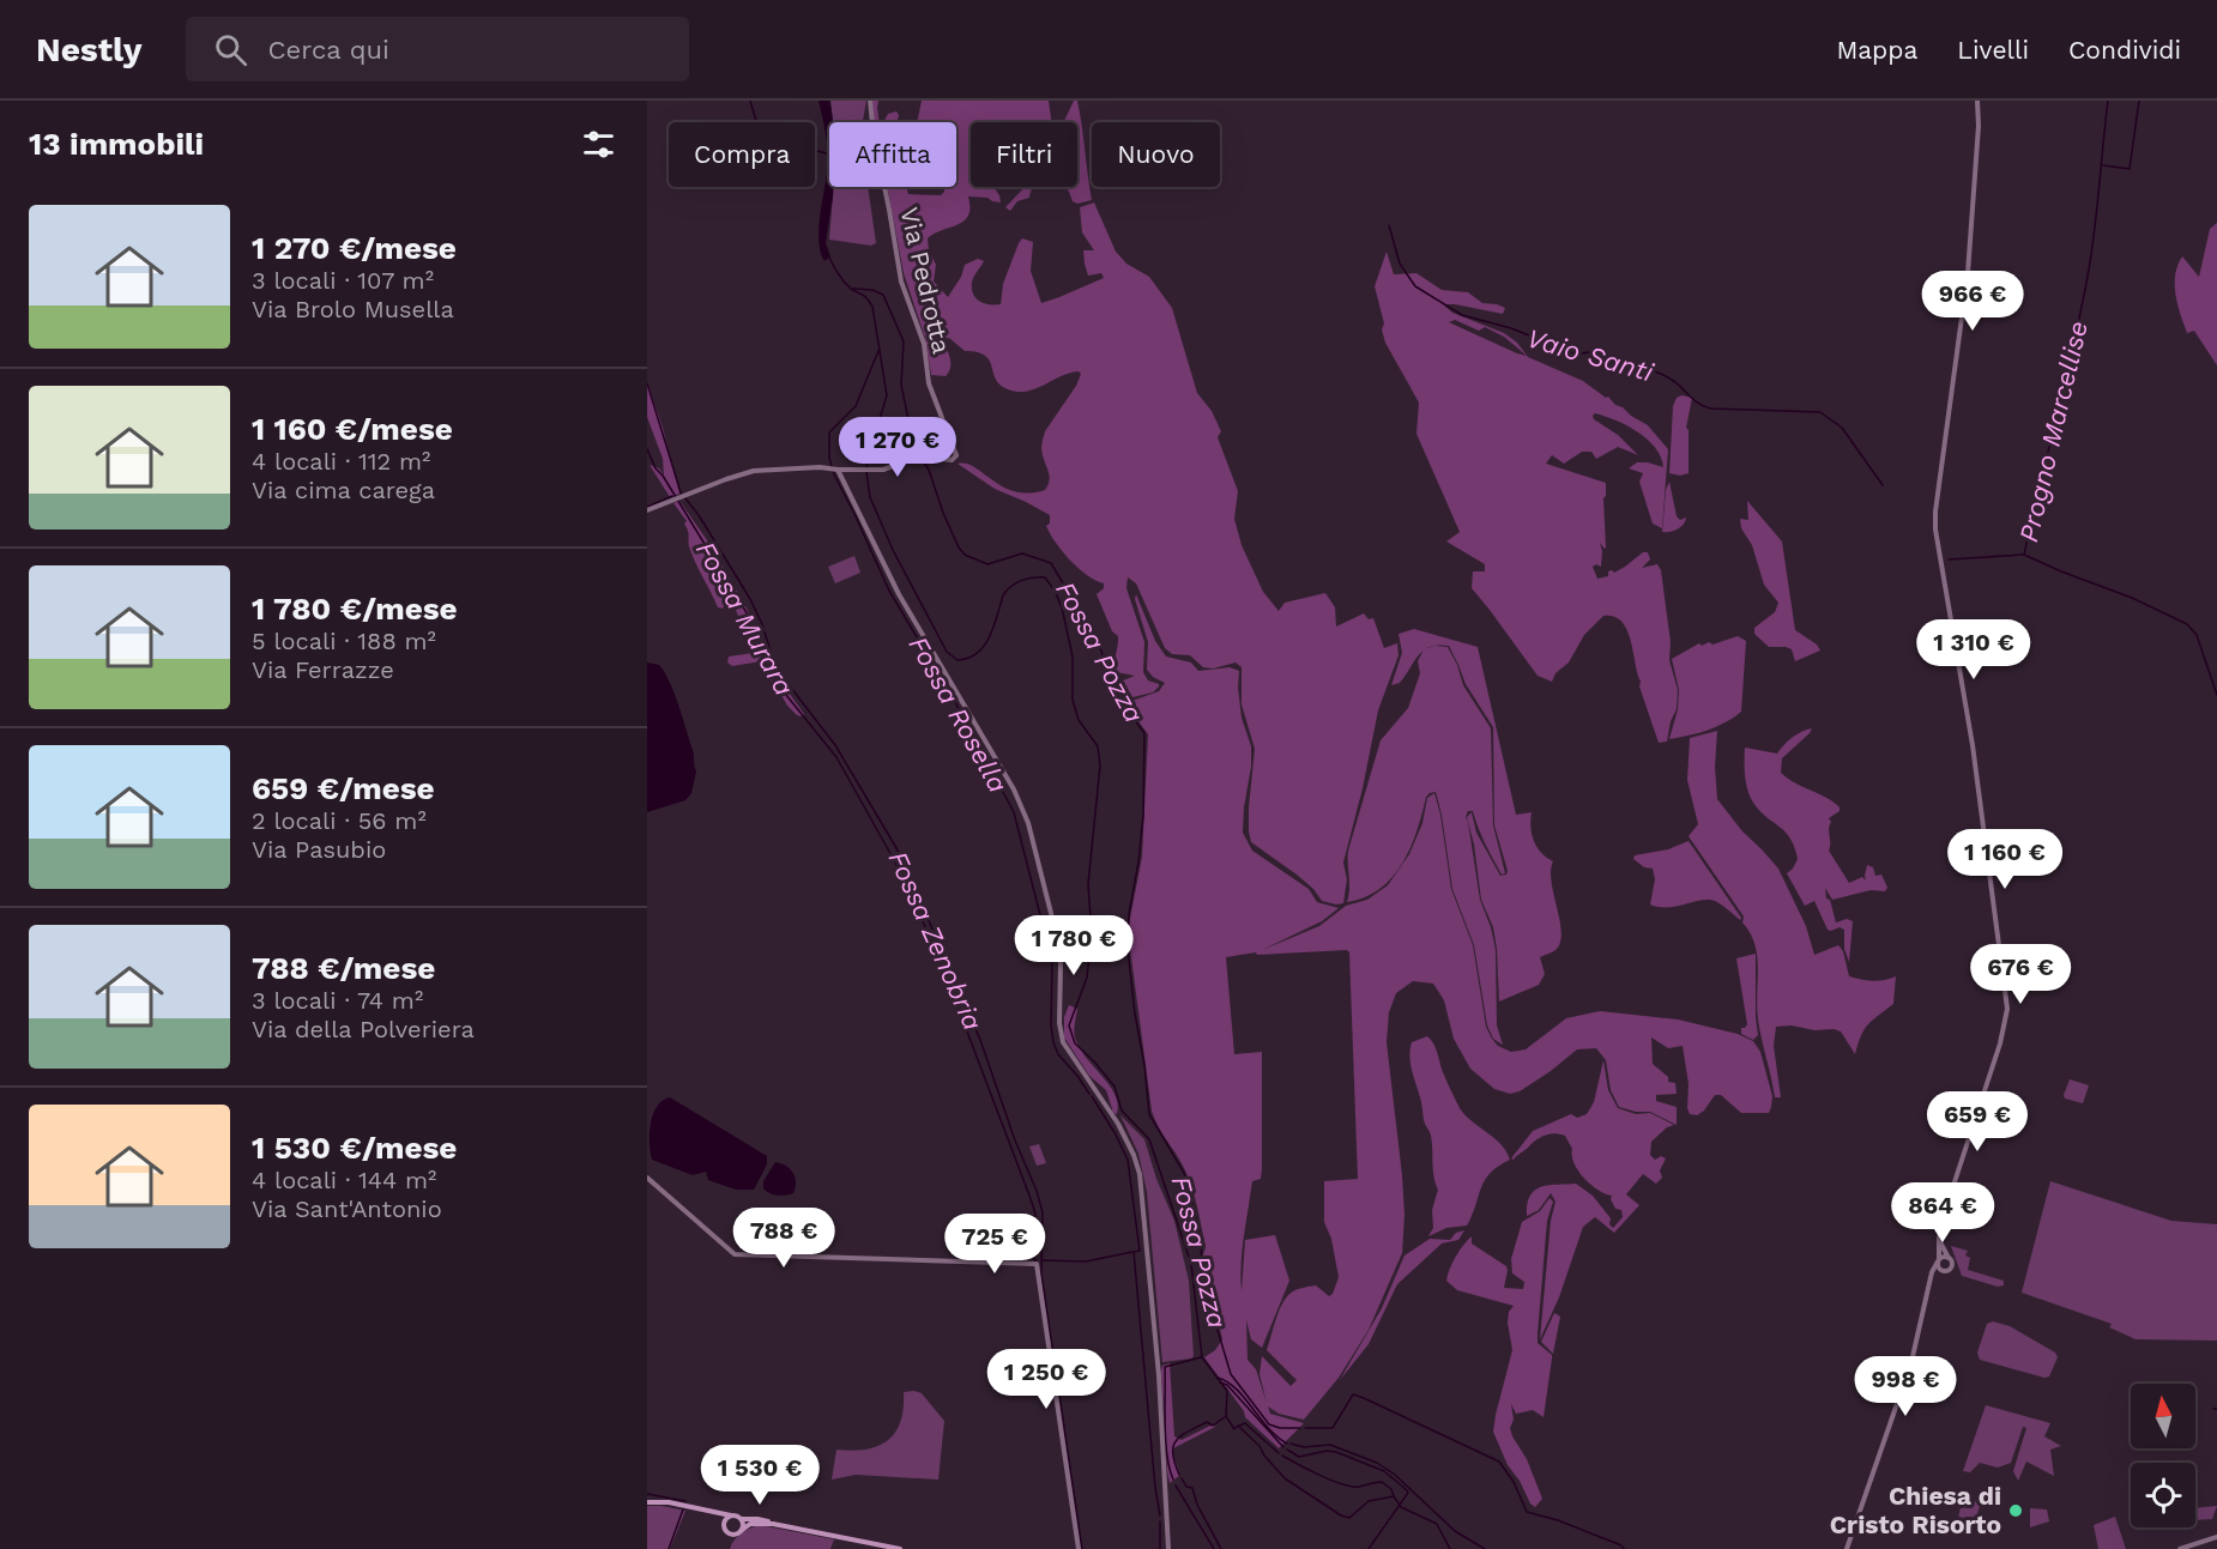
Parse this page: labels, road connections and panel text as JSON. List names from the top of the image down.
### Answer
{
  "streets": {
    "street": ["Via Pedrotta"]
  },
  "water": [
    "Vaio Santi",
    "Progno Marcellise",
    "Fossa Murara",
    "Fossa Pozza",
    "Fossa Rosella",
    "Fossa Zenobria"
  ],
  "places": ["Chiesa di Cristo Risorto"],
  "north": "top",
  "page": {
    "header": "Nestly",
    "search": "Cerca qui",
    "nav": ["Mappa", "Livelli", "Condividi"],
    "heading": "13 immobili",
    "chip": [
      "Compra",
      "Affitta",
      "Filtri",
      "Nuovo"
    ],
    "list": [
      {
        "name": "1 270 €/mese",
        "note": "3 locali · 107 m² · Via Brolo Musella"
      },
      {
        "name": "1 160 €/mese",
        "note": "4 locali · 112 m² · Via cima carega"
      },
      {
        "name": "1 780 €/mese",
        "note": "5 locali · 188 m² · Via Ferrazze"
      },
      {
        "name": "659 €/mese",
        "note": "2 locali · 56 m² · Via Pasubio"
      },
      {
        "name": "788 €/mese",
        "note": "3 locali · 74 m² · Via della Polveriera"
      },
      {
        "name": "1 530 €/mese",
        "note": "4 locali · 144 m² · Via Sant'Antonio"
      }
    ],
    "price": [
      "966 €",
      "1 270 €",
      "1 310 €",
      "1 160 €",
      "1 780 €",
      "676 €",
      "659 €",
      "864 €",
      "788 €",
      "725 €",
      "1 250 €",
      "998 €",
      "1 530 €"
    ]
  }
}
